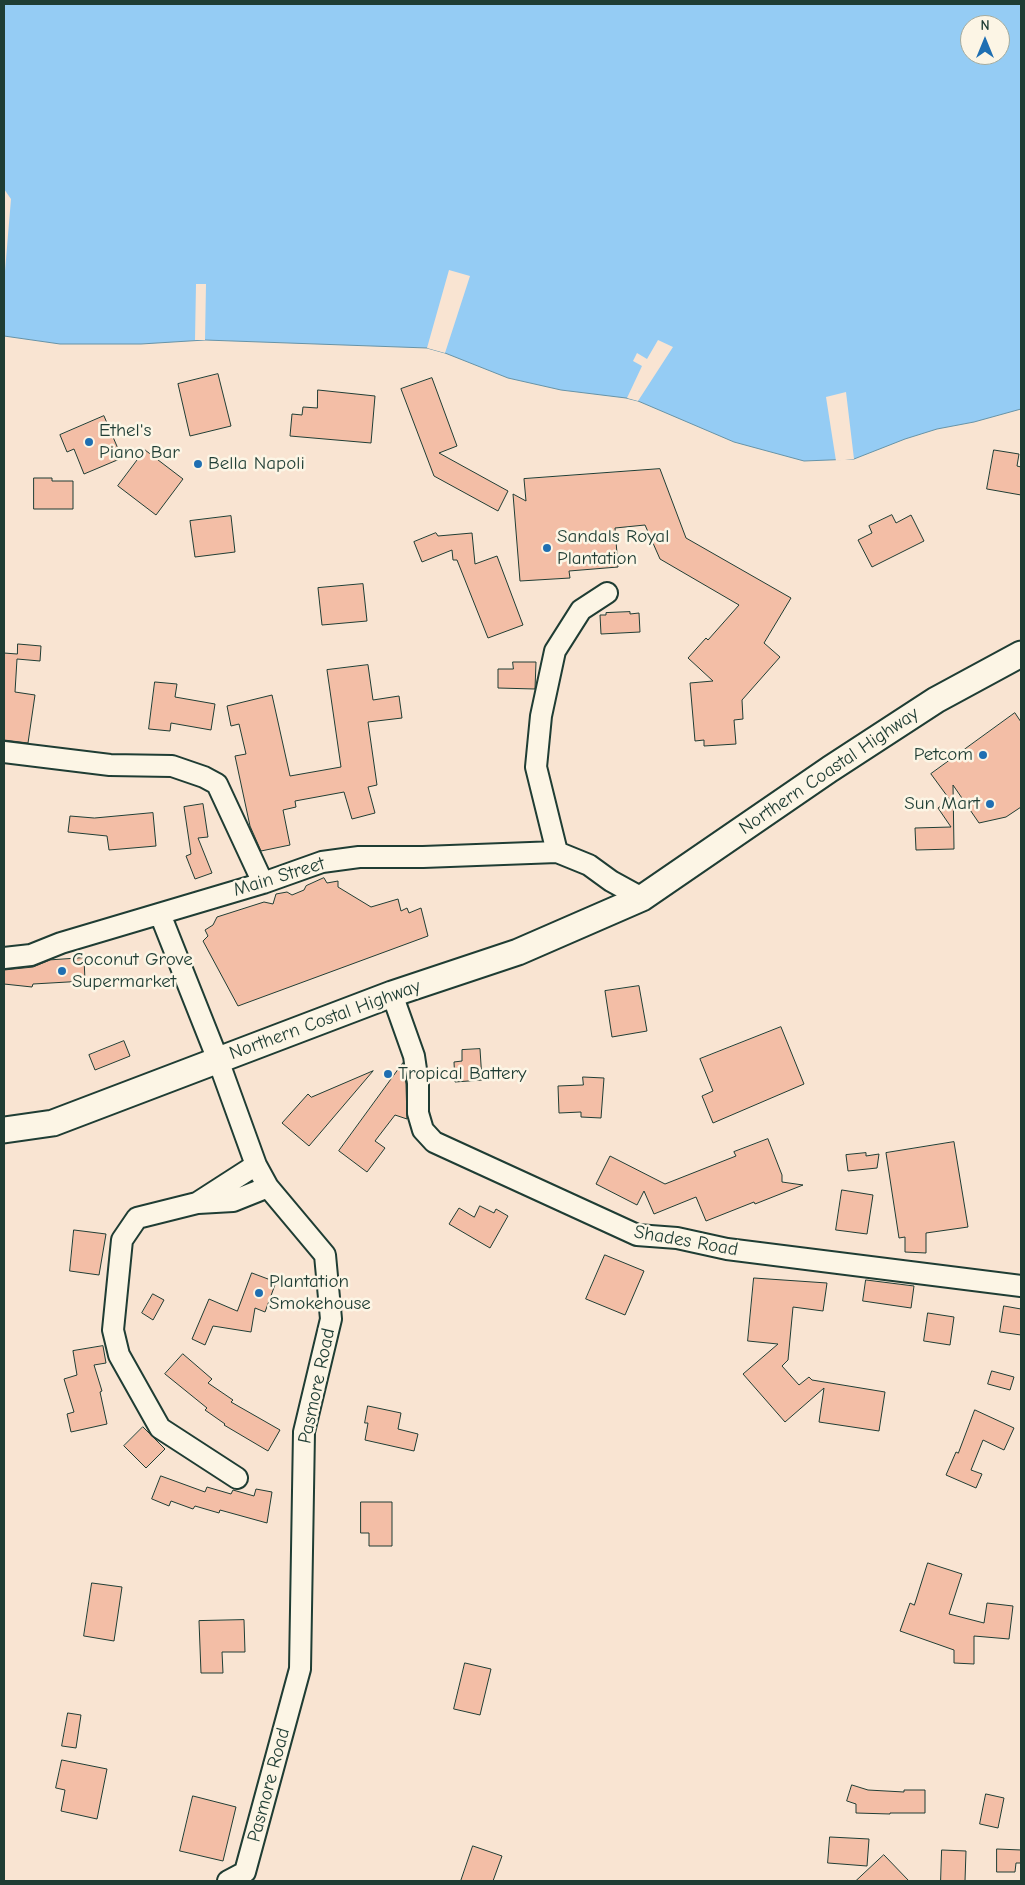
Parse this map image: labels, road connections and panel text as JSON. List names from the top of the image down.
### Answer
{
  "streets": {
    "main road": ["Northern Coastal Highway", "Northern Costal Highway"],
    "street": ["Main Street", "Shades Road", "Pasmore Road"]
  },
  "crossings": [
    ["Northern Coastal Highway", "Main Street"],
    ["Northern Coastal Highway", "Northern Costal Highway"],
    ["Main Street", "Northern Costal Highway"],
    ["Main Street", "Pasmore Road"],
    ["Northern Costal Highway", "Shades Road"],
    ["Northern Costal Highway", "Pasmore Road"]
  ],
  "places": [
    "Ethel's Piano Bar",
    "Bella Napoli",
    "Sandals Royal Plantation",
    "Petcom",
    "Sun Mart",
    "Coconut Grove Supermarket",
    "Tropical Battery",
    "Plantation Smokehouse"
  ],
  "north": "top"
}
